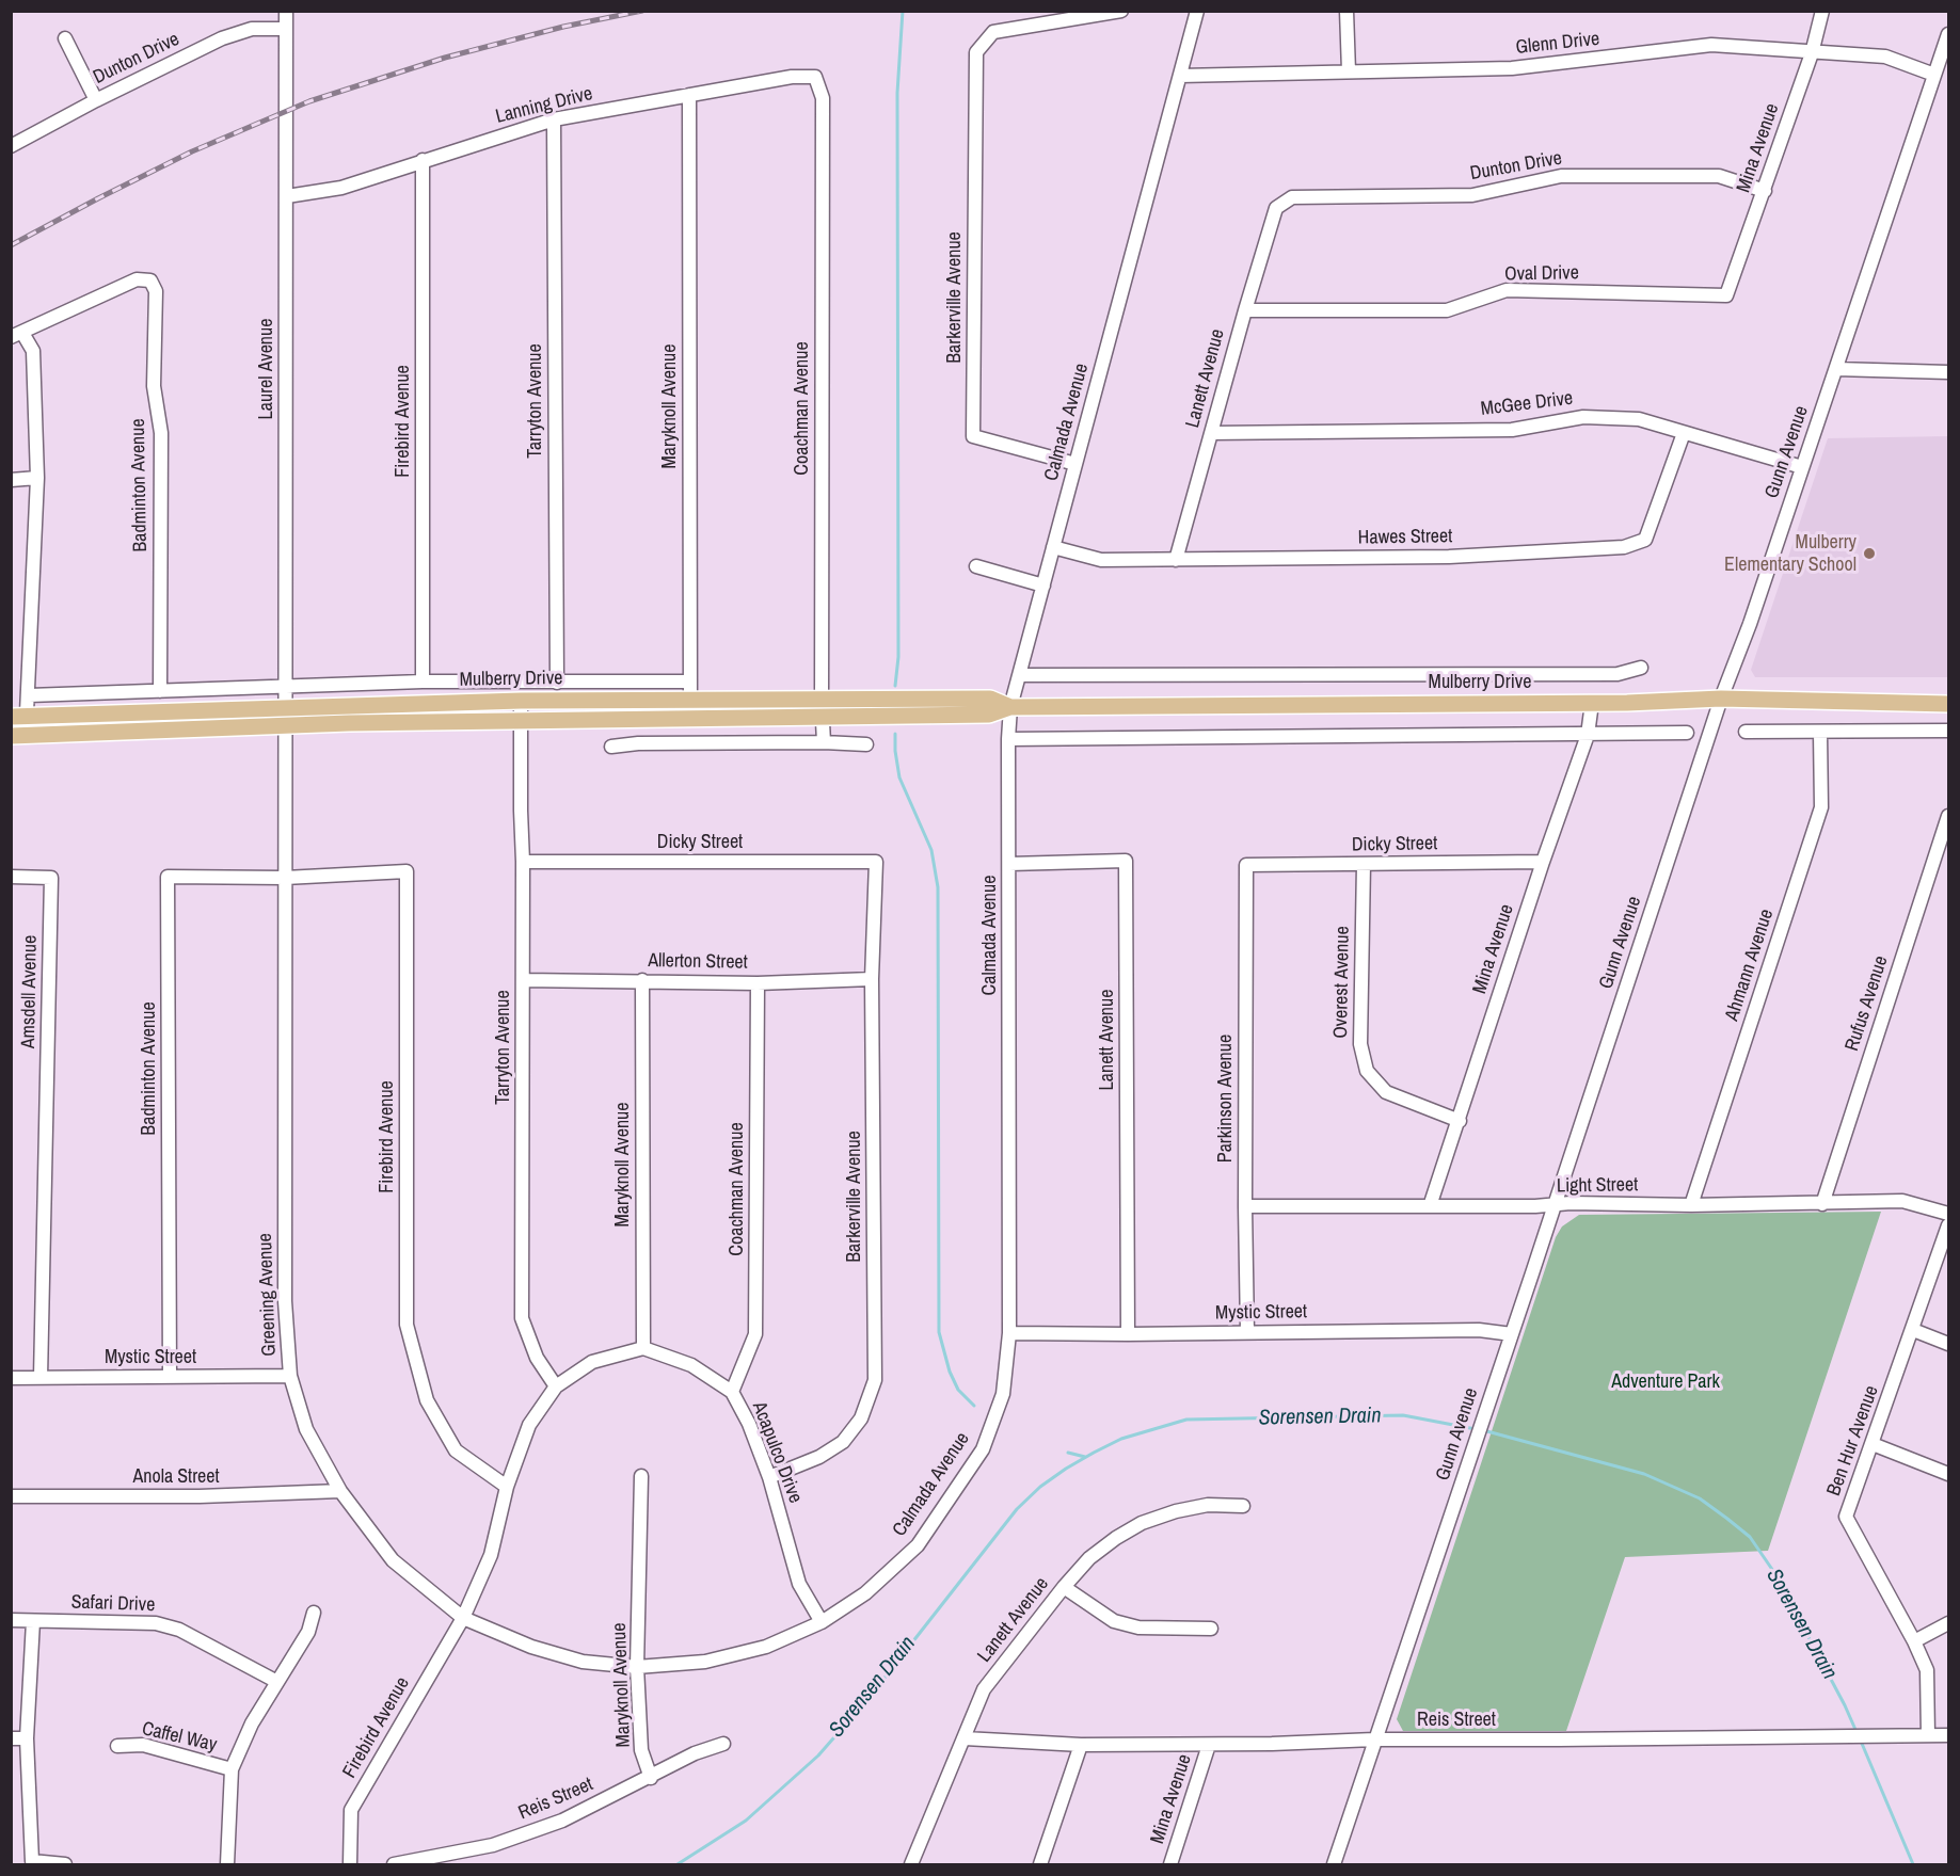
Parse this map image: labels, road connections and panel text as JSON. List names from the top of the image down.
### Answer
{
  "streets": {
    "main road": ["Mulberry Drive"],
    "street": [
      "Glenn Drive",
      "Dunton Drive",
      "Lanning Drive",
      "Mina Avenue",
      "Oval Drive",
      "Barkerville Avenue",
      "Laurel Avenue",
      "Lanett Avenue",
      "Tarryton Avenue",
      "McGee Drive",
      "Maryknoll Avenue",
      "Coachman Avenue",
      "Firebird Avenue",
      "Calmada Avenue",
      "Gunn Avenue",
      "Badminton Avenue",
      "Hawes Street",
      "Dicky Street",
      "Allerton Street",
      "Ahmann Avenue",
      "Overest Avenue",
      "Amsdell Avenue",
      "Rufus Avenue",
      "Parkinson Avenue",
      "Light Street",
      "Greening Avenue",
      "Mystic Street",
      "Ben Hur Avenue",
      "Acapulco Drive",
      "Anola Street",
      "Safari Drive",
      "Reis Street",
      "Caffel Way"
    ]
  },
  "crossings": [
    ["Glenn Drive", "Mina Avenue"],
    ["Glenn Drive", "Calmada Avenue"],
    ["Glenn Drive", "Gunn Avenue"],
    ["Dunton Drive", "Mina Avenue"],
    ["Dunton Drive", "Laurel Avenue"],
    ["Dunton Drive", "Lanett Avenue"],
    ["Lanning Drive", "Laurel Avenue"],
    ["Lanning Drive", "Tarryton Avenue"],
    ["Lanning Drive", "Maryknoll Avenue"],
    ["Lanning Drive", "Coachman Avenue"],
    ["Lanning Drive", "Firebird Avenue"],
    ["Mina Avenue", "Oval Drive"],
    ["Mina Avenue", "Mulberry Drive"],
    ["Mina Avenue", "Dicky Street"],
    ["Mina Avenue", "Overest Avenue"],
    ["Mina Avenue", "Light Street"],
    ["Mina Avenue", "Reis Street"],
    ["Oval Drive", "Lanett Avenue"],
    ["Barkerville Avenue", "Calmada Avenue"],
    ["Barkerville Avenue", "Dicky Street"],
    ["Barkerville Avenue", "Allerton Street"],
    ["Barkerville Avenue", "Acapulco Drive"],
    ["Laurel Avenue", "Mulberry Drive"],
    ["Laurel Avenue", "Greening Avenue"],
    ["Lanett Avenue", "McGee Drive"],
    ["Lanett Avenue", "Calmada Avenue"],
    ["Lanett Avenue", "Hawes Street"],
    ["Lanett Avenue", "Mystic Street"],
    ["Lanett Avenue", "Reis Street"],
    ["Tarryton Avenue", "Mulberry Drive"],
    ["Tarryton Avenue", "Dicky Street"],
    ["Tarryton Avenue", "Allerton Street"],
    ["McGee Drive", "Gunn Avenue"],
    ["McGee Drive", "Hawes Street"],
    ["Maryknoll Avenue", "Calmada Avenue"],
    ["Maryknoll Avenue", "Mulberry Drive"],
    ["Maryknoll Avenue", "Allerton Street"],
    ["Maryknoll Avenue", "Greening Avenue"],
    ["Maryknoll Avenue", "Acapulco Drive"],
    ["Maryknoll Avenue", "Reis Street"],
    ["Coachman Avenue", "Mulberry Drive"],
    ["Coachman Avenue", "Allerton Street"],
    ["Coachman Avenue", "Acapulco Drive"],
    ["Firebird Avenue", "Badminton Avenue"],
    ["Firebird Avenue", "Greening Avenue"],
    ["Calmada Avenue", "Hawes Street"],
    ["Calmada Avenue", "Mulberry Drive"],
    ["Calmada Avenue", "Greening Avenue"],
    ["Calmada Avenue", "Mystic Street"],
    ["Calmada Avenue", "Acapulco Drive"],
    ["Gunn Avenue", "Mulberry Drive"],
    ["Gunn Avenue", "Light Street"],
    ["Gunn Avenue", "Mystic Street"],
    ["Gunn Avenue", "Reis Street"],
    ["Badminton Avenue", "Greening Avenue"],
    ["Badminton Avenue", "Mystic Street"],
    ["Mulberry Drive", "Greening Avenue"],
    ["Dicky Street", "Overest Avenue"],
    ["Dicky Street", "Parkinson Avenue"],
    ["Ahmann Avenue", "Light Street"],
    ["Amsdell Avenue", "Mystic Street"],
    ["Rufus Avenue", "Light Street"],
    ["Parkinson Avenue", "Light Street"],
    ["Parkinson Avenue", "Mystic Street"],
    ["Greening Avenue", "Mystic Street"],
    ["Greening Avenue", "Anola Street"],
    ["Ben Hur Avenue", "Reis Street"]
  ],
  "water": ["Sorensen Drain"],
  "parks": ["Adventure Park"],
  "places": ["Mulberry Elementary School"]
}
